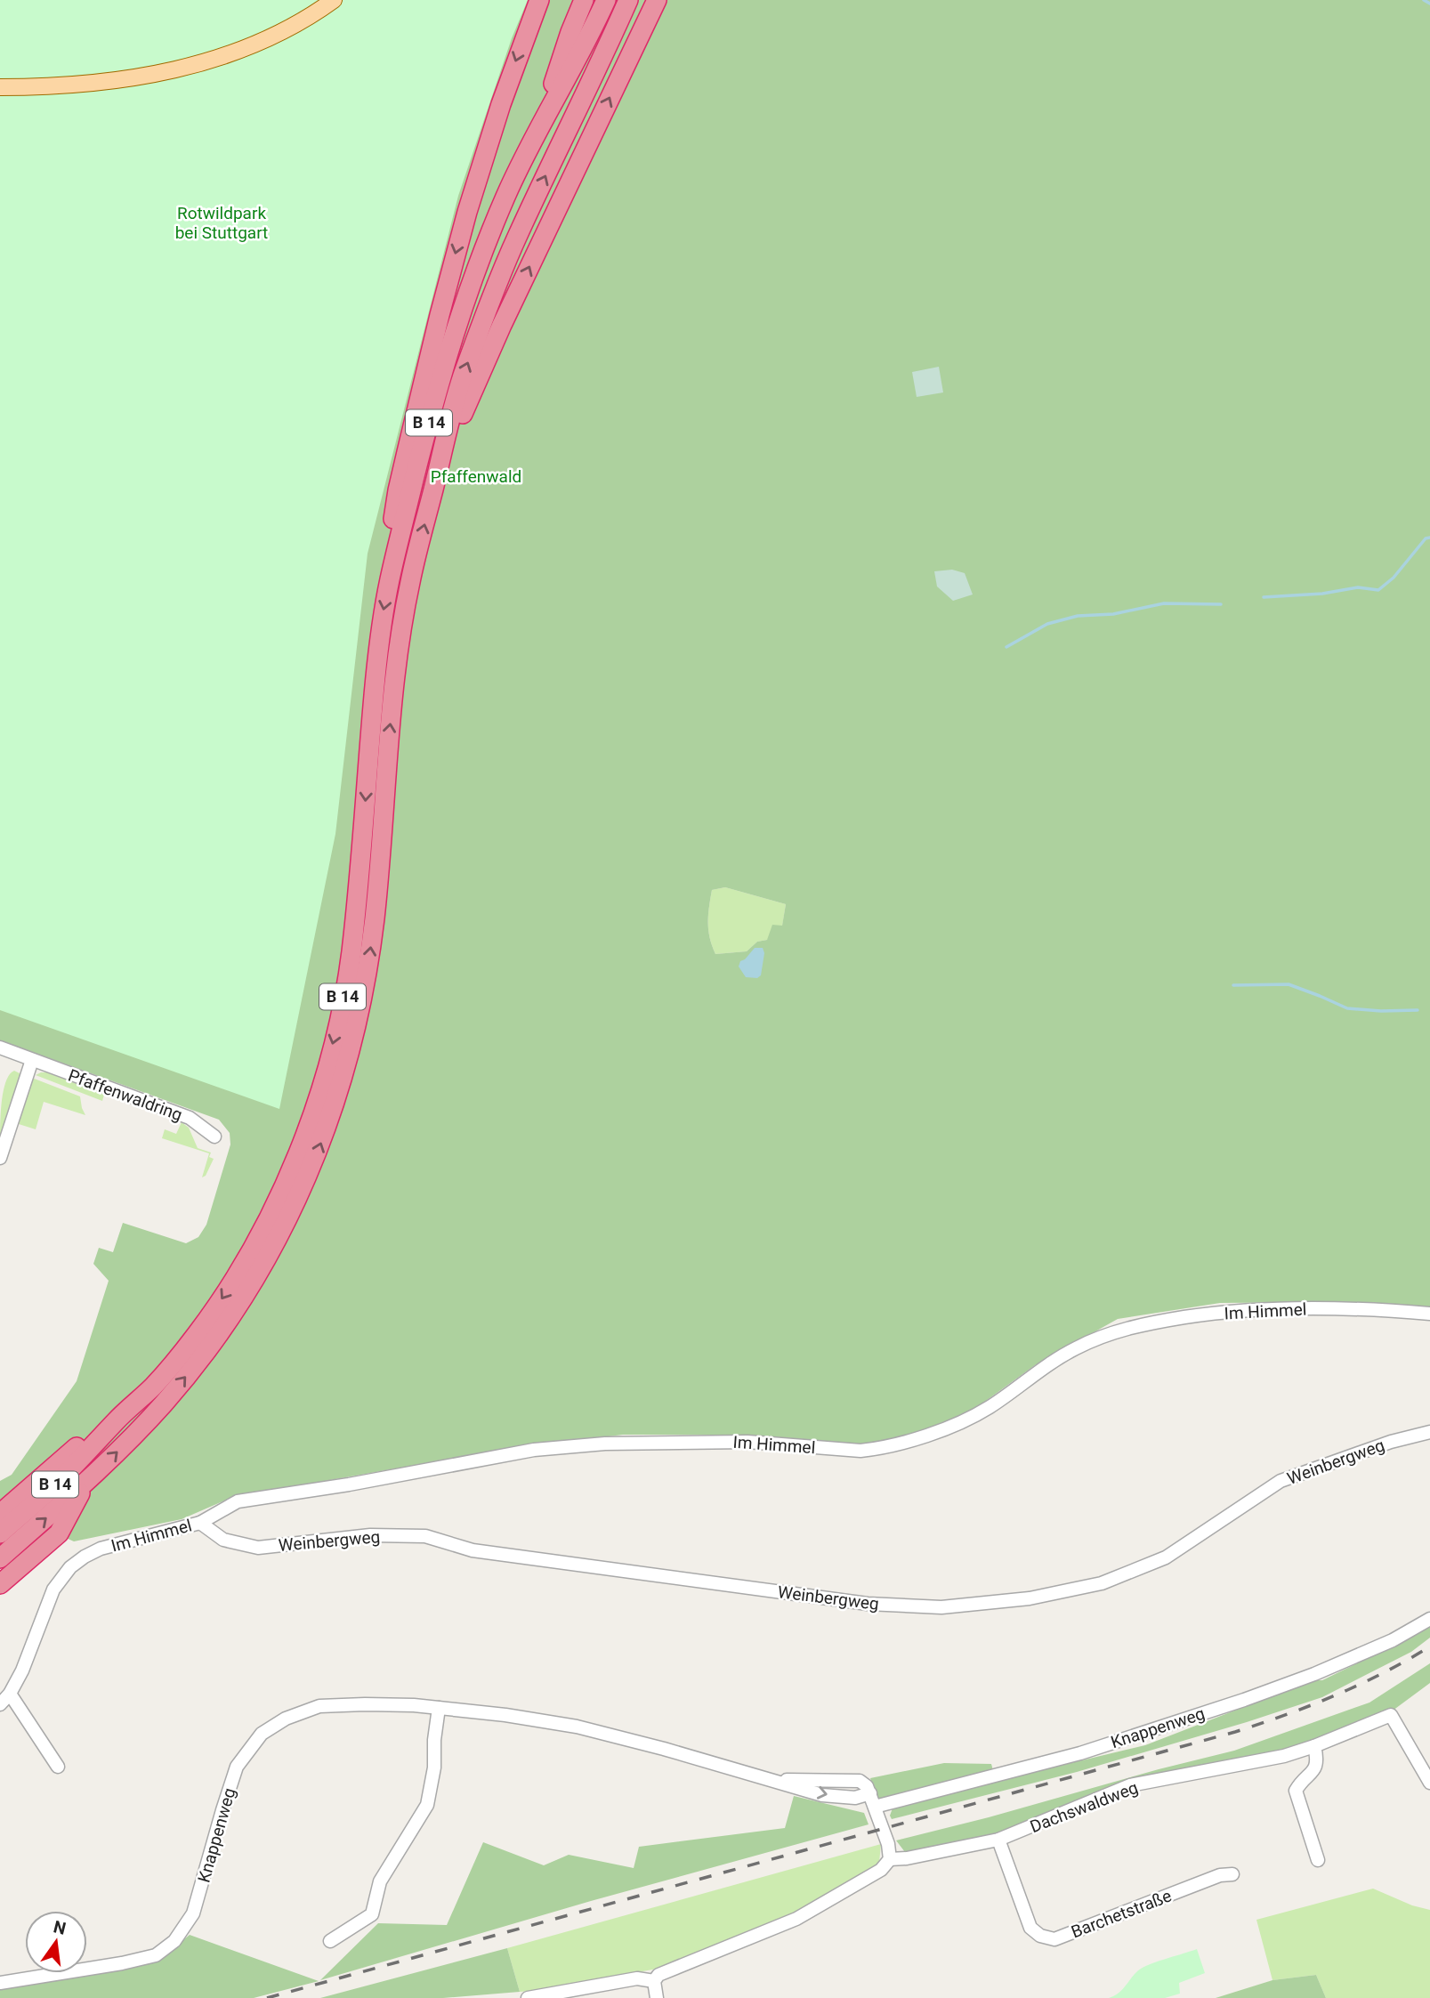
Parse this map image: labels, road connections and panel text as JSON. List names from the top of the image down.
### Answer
{
  "streets": {
    "highway": ["B 14"],
    "street": [
      "Pfaffenwaldring",
      "Im Himmel",
      "Weinbergweg",
      "Knappenweg",
      "Dachswaldweg",
      "Barchetstraße"
    ]
  },
  "crossings": [
    ["Im Himmel", "Weinbergweg"],
    ["Dachswaldweg", "Barchetstraße"]
  ],
  "parks": ["Rotwildpark bei Stuttgart", "Pfaffenwald"],
  "north": "top"
}
